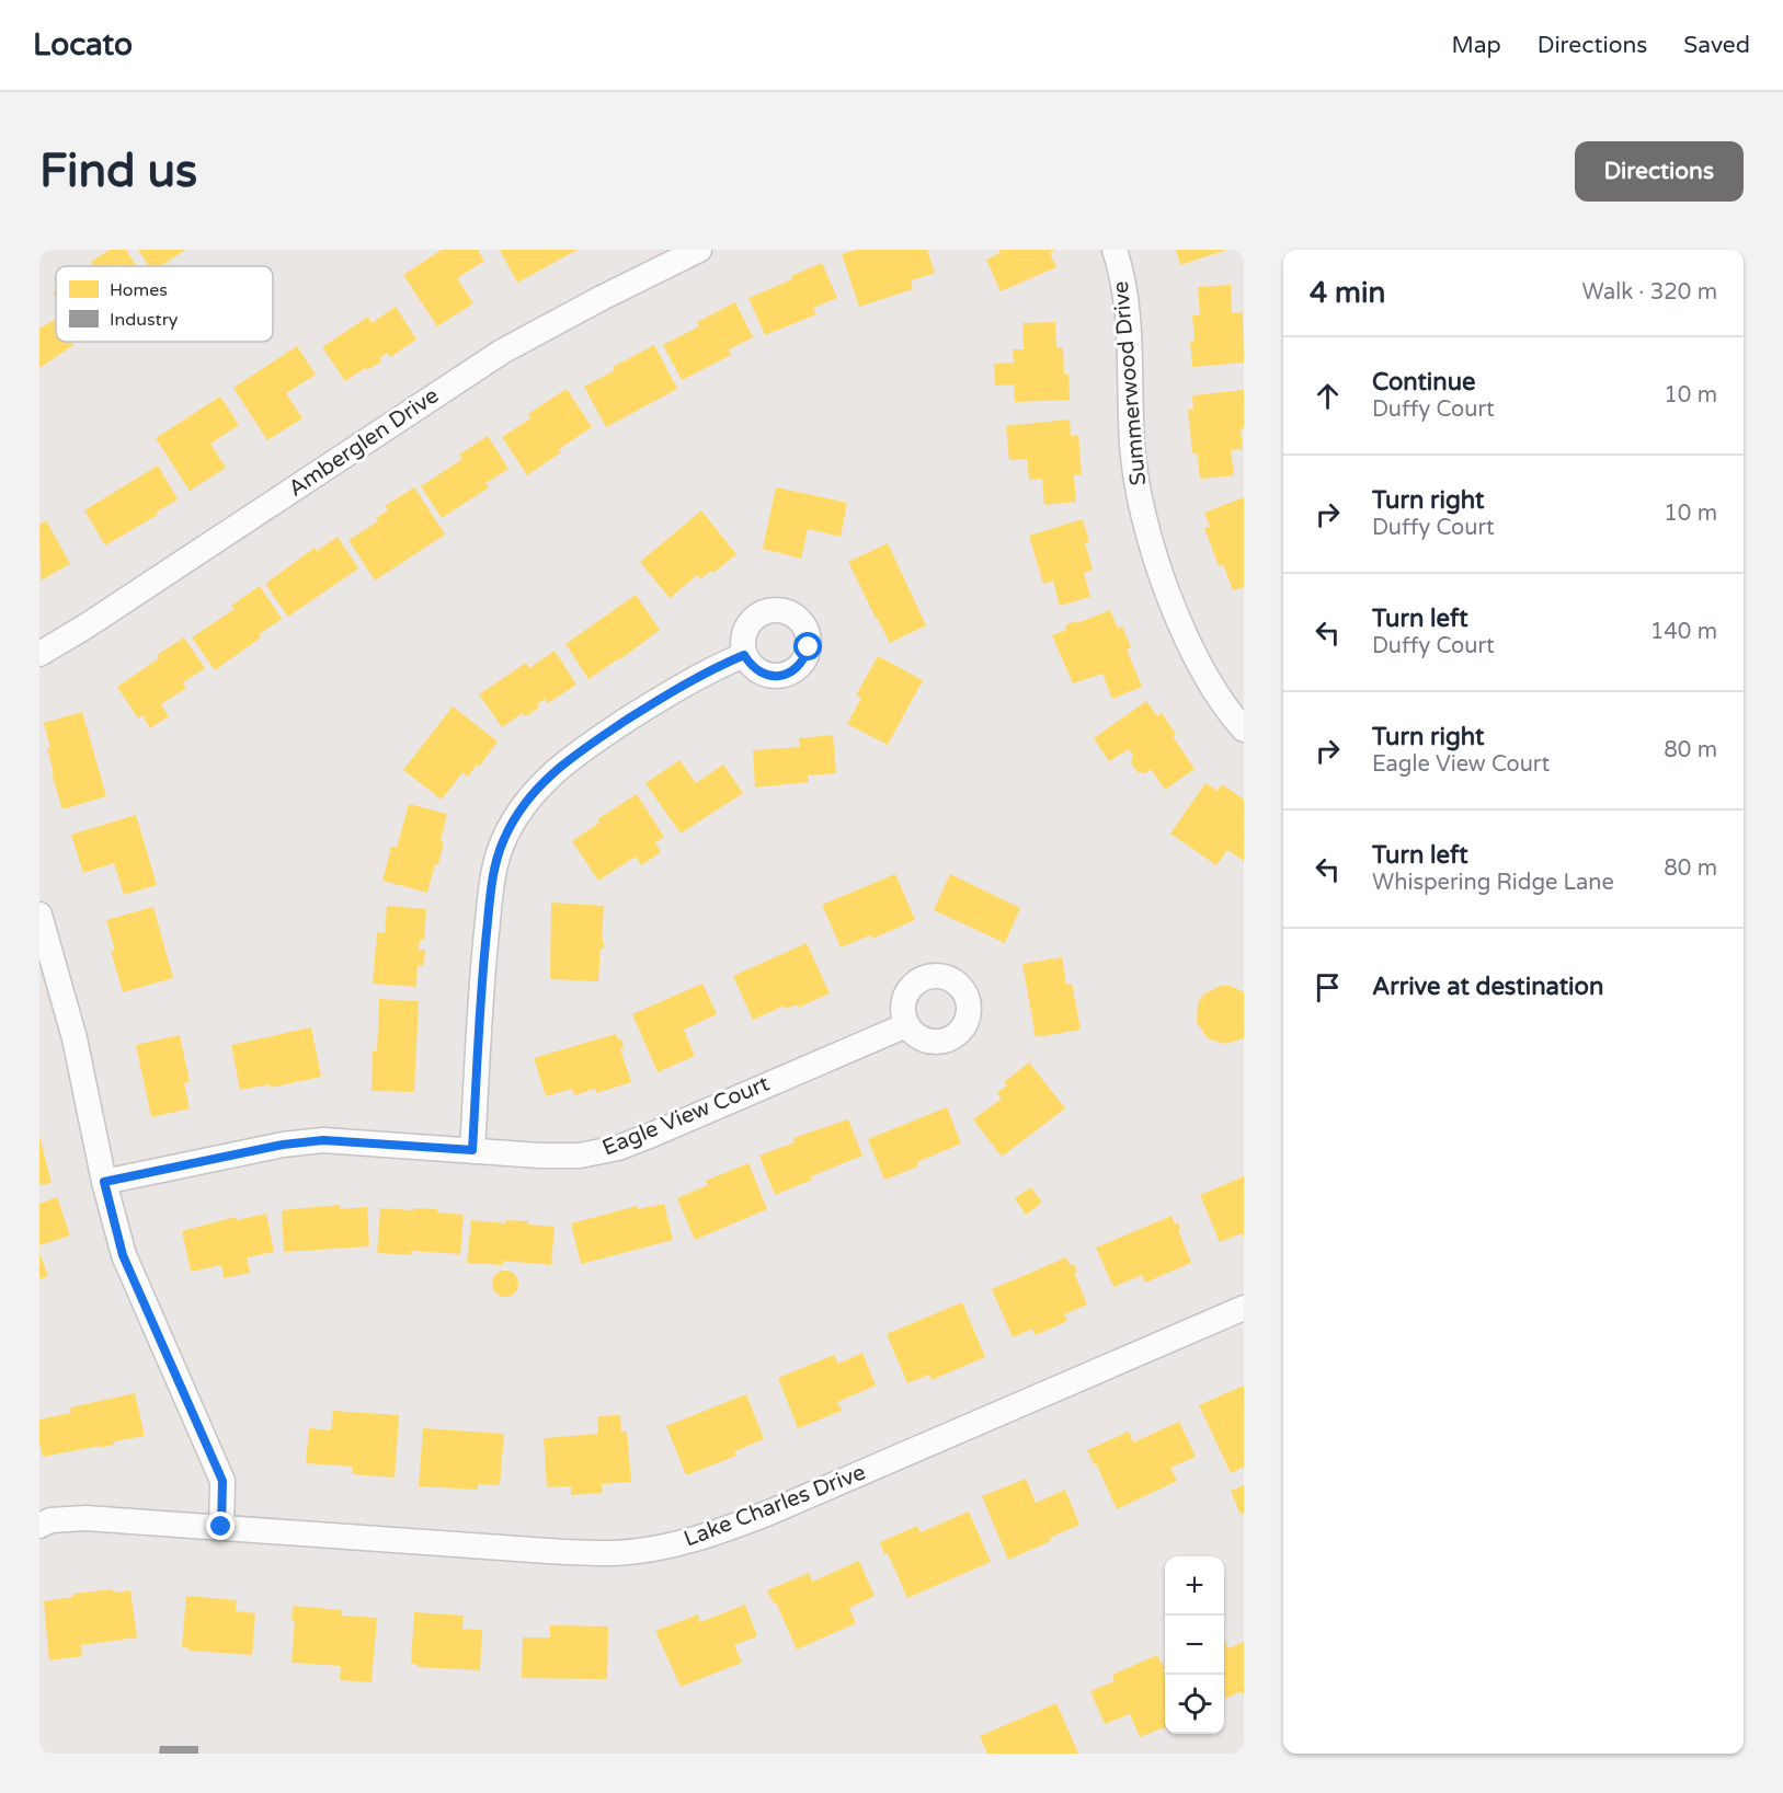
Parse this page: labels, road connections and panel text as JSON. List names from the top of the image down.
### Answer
{
  "streets": {
    "street": [
      "Summerwood Drive",
      "Amberglen Drive",
      "Eagle View Court",
      "Lake Charles Drive"
    ]
  },
  "legend": ["Homes", "Industry"],
  "page": {
    "header": "Locato",
    "nav": ["Map", "Directions", "Saved"],
    "buttons": "Directions",
    "title": "Find us",
    "heading": ["4 min", "Walk · 320 m"],
    "list": [
      ["Continue", "Duffy Court", "10 m"],
      ["Turn right", "Duffy Court", "10 m"],
      ["Turn left", "Duffy Court", "140 m"],
      ["Turn right", "Eagle View Court", "80 m"],
      ["Turn left", "Whispering Ridge Lane", "80 m"],
      "Arrive at destination"
    ],
    "map_buttons": ["+", "−"]
  }
}
